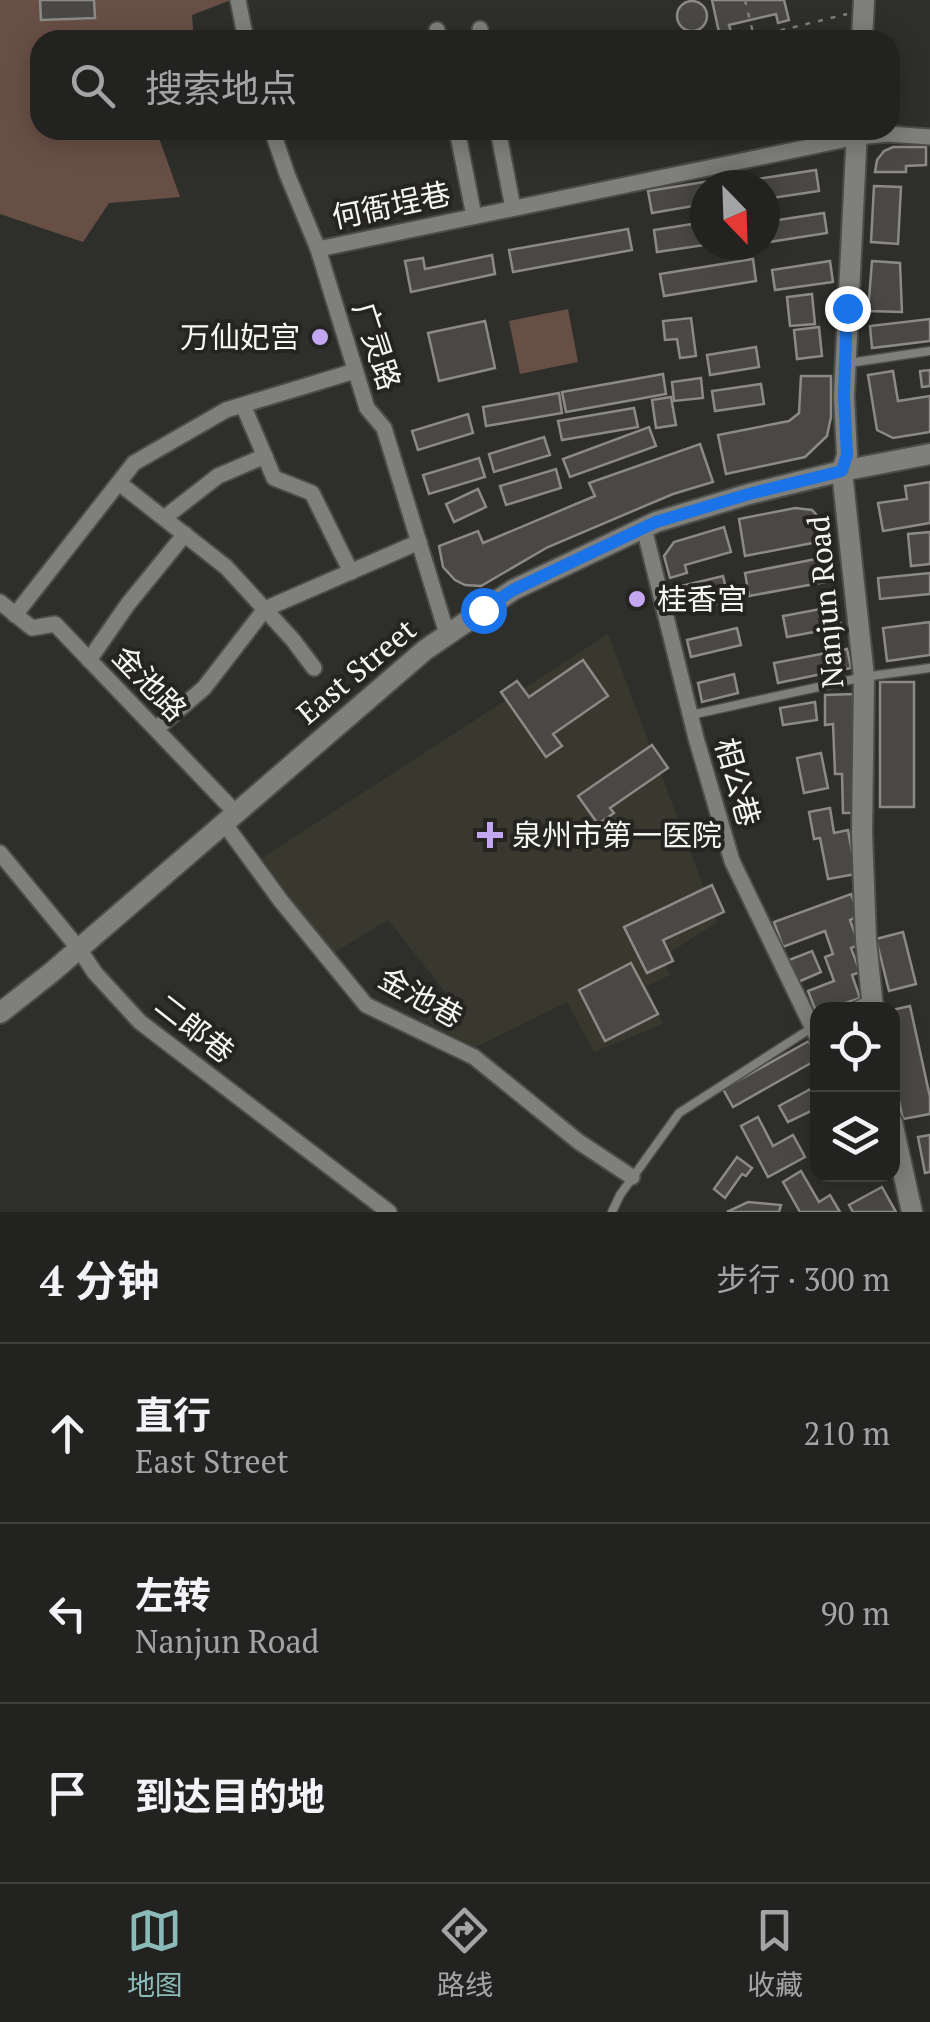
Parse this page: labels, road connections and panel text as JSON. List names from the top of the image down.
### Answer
{
  "streets": {
    "main road": ["Nanjun Road", "East Street"],
    "street": [
      "何衙埕巷",
      "广灵路",
      "金池路",
      "相公巷",
      "金池巷",
      "二郎巷"
    ]
  },
  "crossings": [
    ["何衙埕巷", "广灵路"],
    ["广灵路", "East Street"],
    ["Nanjun Road", "East Street"],
    ["East Street", "金池路"],
    ["East Street", "相公巷"],
    ["East Street", "金池巷"],
    ["East Street", "二郎巷"],
    ["金池路", "金池巷"]
  ],
  "places": {
    "other": ["万仙妃宫", "桂香宫"],
    "health": ["泉州市第一医院"]
  },
  "north": "bottom right",
  "page": {
    "search": "搜索地点",
    "heading": ["4 分钟", "步行 · 300 m"],
    "list": [
      ["直行", "East Street", "210 m"],
      ["左转", "Nanjun Road", "90 m"],
      "到达目的地"
    ],
    "nav": ["地图", "路线", "收藏"]
  }
}
